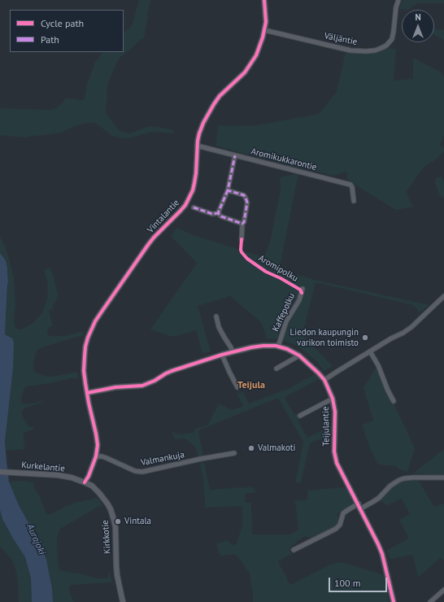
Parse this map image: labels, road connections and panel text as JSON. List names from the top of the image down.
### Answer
{
  "streets": {
    "street": [
      "Väljäntie",
      "Aromikukkarontie",
      "Vintalantie",
      "Kaffepolku",
      "Teijulantie",
      "Valmankuja",
      "Kurkelantie",
      "Kirkkotie"
    ],
    "cycle path": ["Aromipolku"]
  },
  "crossings": [
    ["Väljäntie", "Vintalantie"],
    ["Aromikukkarontie", "Vintalantie"],
    ["Vintalantie", "Teijulantie"],
    ["Vintalantie", "Valmankuja"],
    ["Vintalantie", "Kurkelantie"],
    ["Vintalantie", "Kirkkotie"],
    ["Kaffepolku", "Teijulantie"],
    ["Kurkelantie", "Kirkkotie"]
  ],
  "districts": ["Teijula"],
  "water": ["Aurajoki"],
  "places": ["Liedon kaupungin varikon toimisto", "Valmakoti", "Vintala"],
  "legend": ["Cycle path", "Path"],
  "scale_bar": "100 m",
  "north": "top"
}
